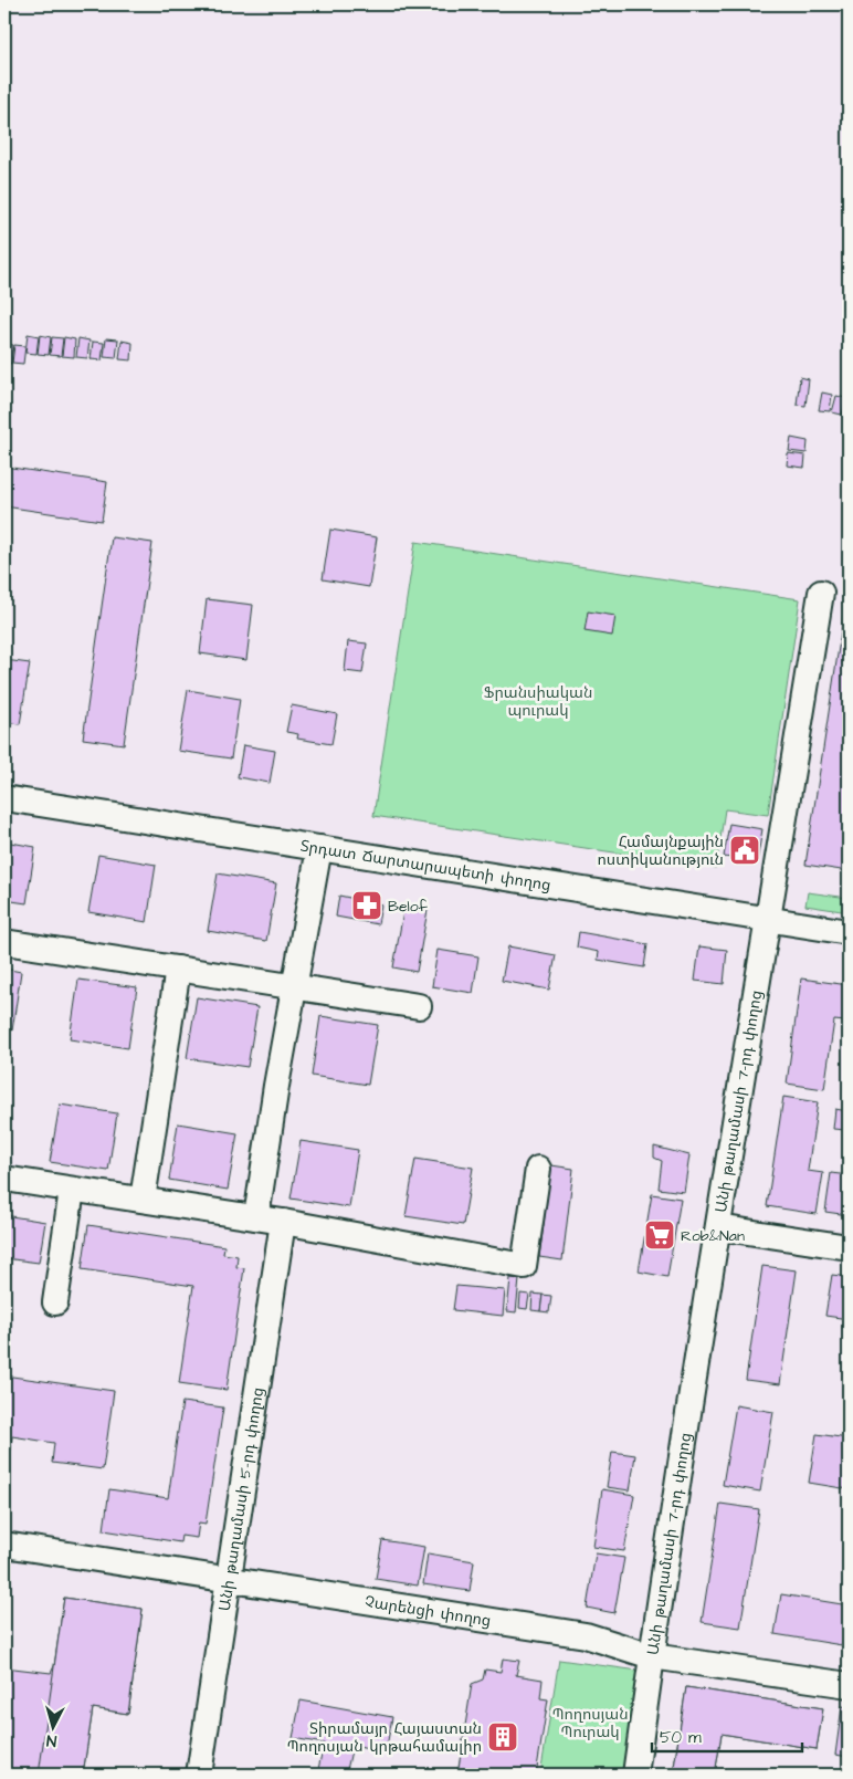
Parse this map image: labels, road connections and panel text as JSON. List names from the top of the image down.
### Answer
{
  "streets": {
    "street": [
      "Տրդատ Ճարտարապետի փողոց",
      "Անի թաղամասի 7-րդ փողոց",
      "Անի թաղամասի 5-րդ փողոց",
      "Չարենցի փողոց"
    ]
  },
  "crossings": [
    ["Տրդատ Ճարտարապետի փողոց", "Անի թաղամասի 7-րդ փողոց"],
    ["Անի թաղամասի 7-րդ փողոց", "Չարենցի փողոց"],
    ["Անի թաղամասի 5-րդ փողոց", "Չարենցի փողոց"]
  ],
  "parks": ["Ֆրանսիական պուրակ", "Պողոսյան Պուրակ"],
  "places": {
    "public building": ["Համայնքային ոստիկանություն"],
    "pharmacy": ["Belof"],
    "supermarket": ["Rob&Nan"],
    "building": ["Տիրամայր Հայաստան Պողոսյան կրթահամալիր"]
  },
  "scale_bar": "50 m",
  "north": "bottom"
}
